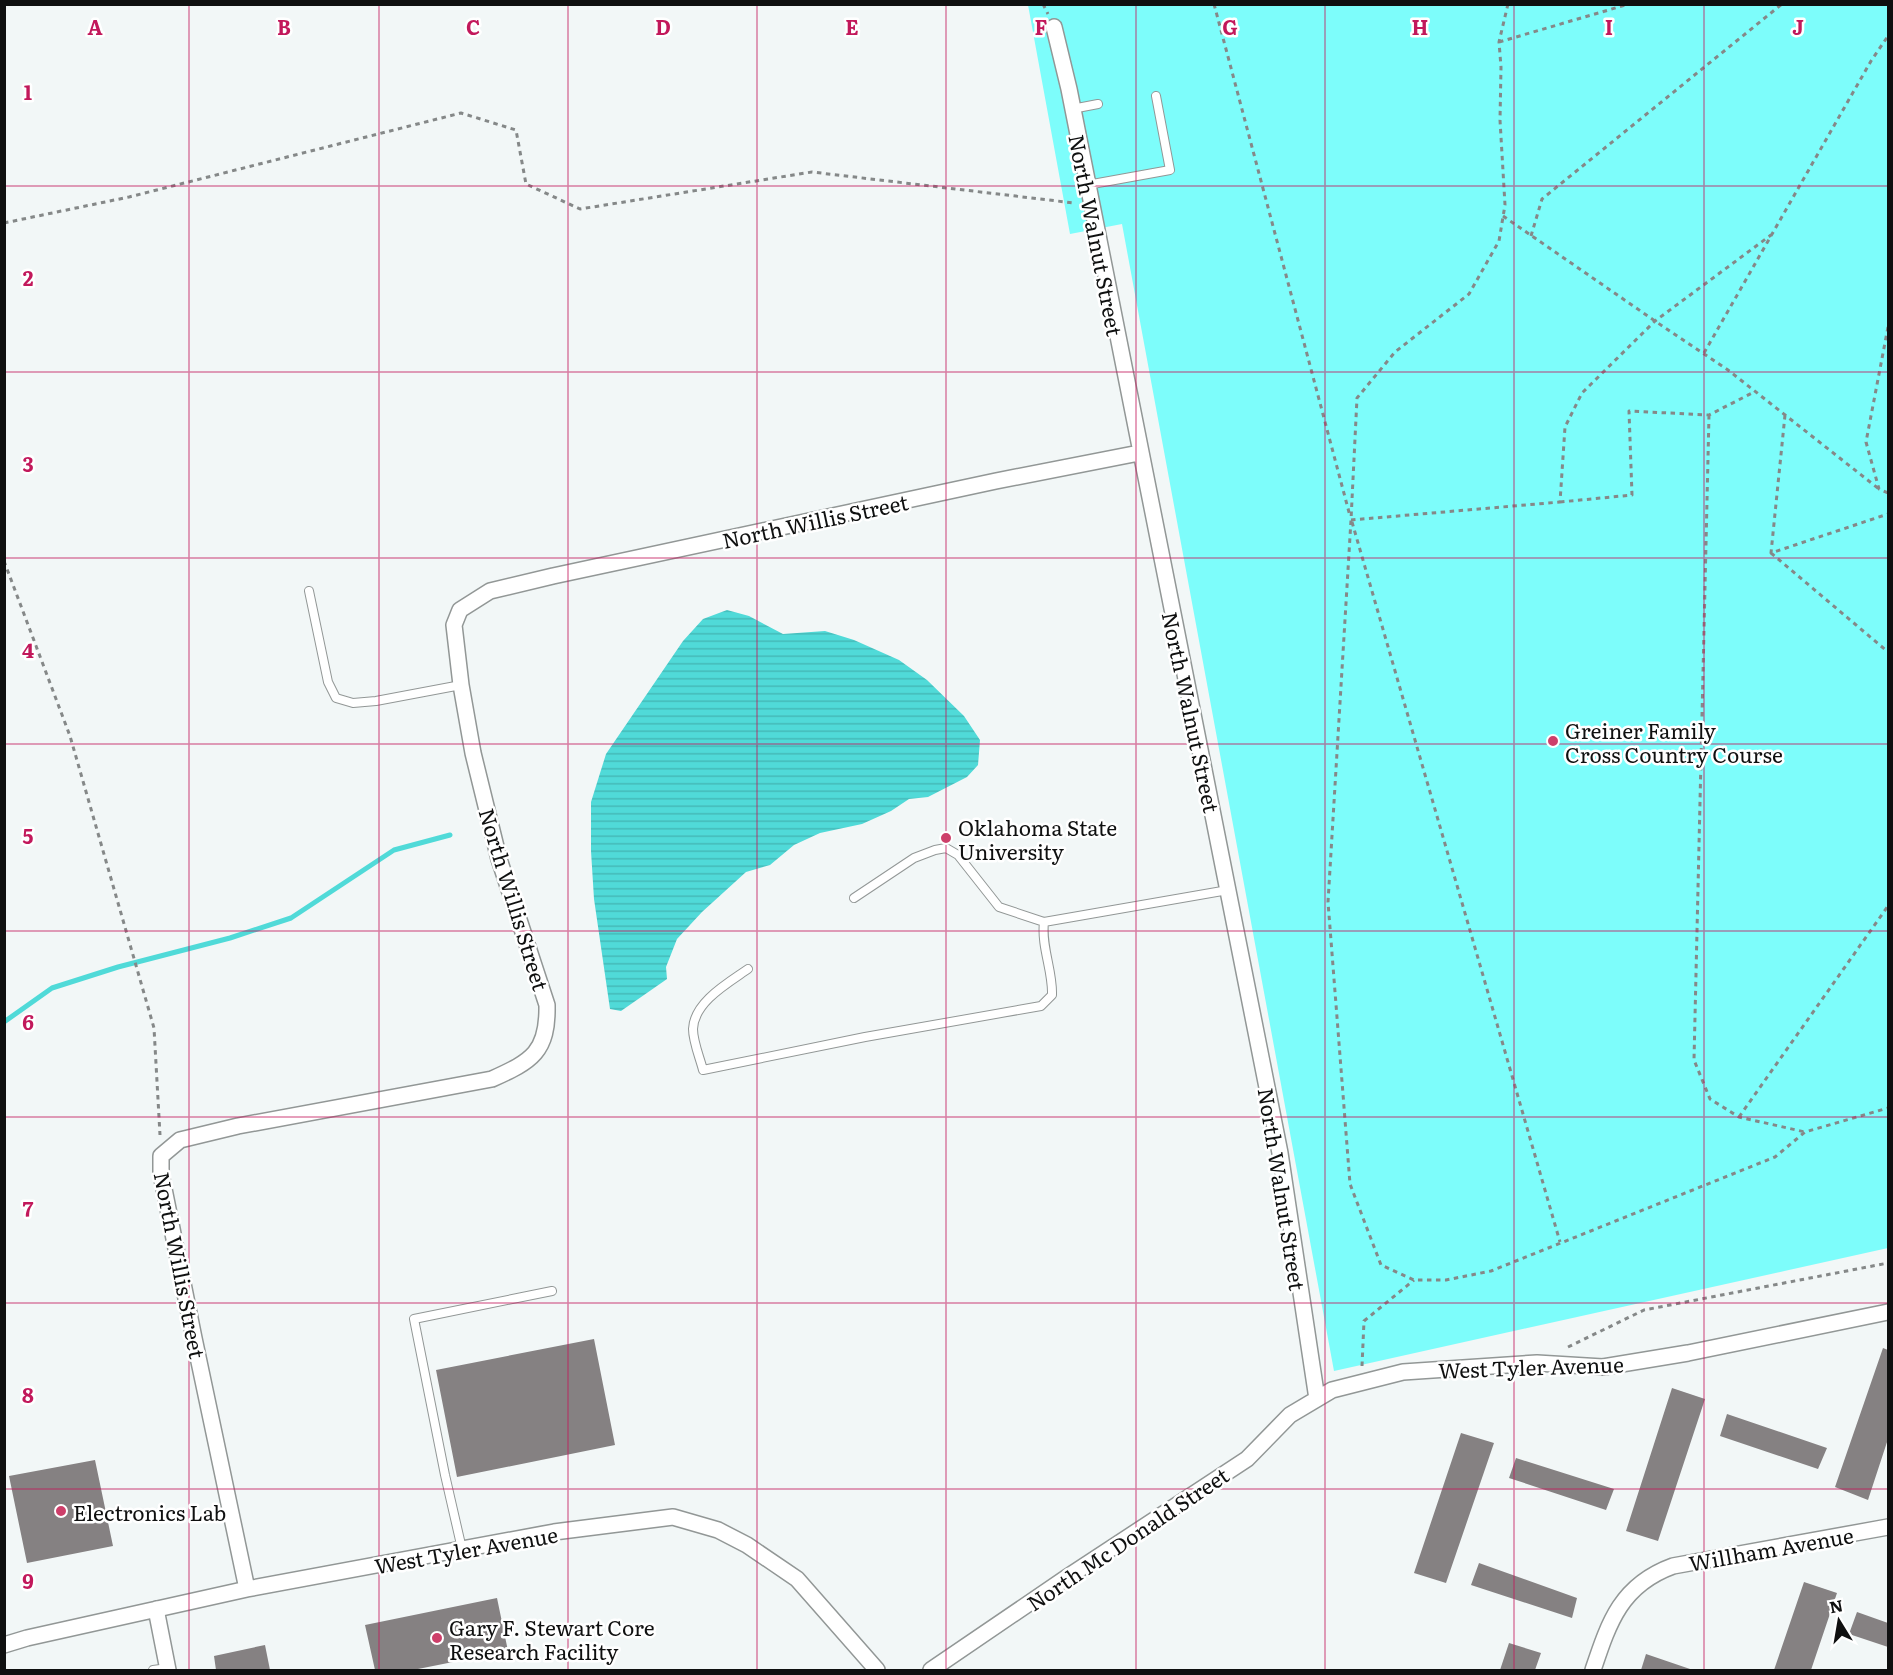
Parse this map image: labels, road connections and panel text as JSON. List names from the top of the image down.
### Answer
{
  "streets": {
    "street": [
      "North Walnut Street",
      "North Willis Street",
      "West Tyler Avenue",
      "North Mc Donald Street",
      "Willham Avenue"
    ]
  },
  "crossings": [
    ["North Walnut Street", "North Willis Street"],
    ["North Walnut Street", "West Tyler Avenue"],
    ["North Walnut Street", "North Mc Donald Street"],
    ["North Willis Street", "West Tyler Avenue"],
    ["West Tyler Avenue", "North Mc Donald Street"]
  ],
  "places": [
    "Greiner Family Cross Country Course",
    "Oklahoma State University",
    "Electronics Lab",
    "Gary F. Stewart Core Research Facility"
  ],
  "north": "top",
  "grid": {
    "columns": [
      "A",
      "B",
      "C",
      "D",
      "E",
      "F",
      "G",
      "H",
      "I",
      "J"
    ],
    "rows": [
      "1",
      "2",
      "3",
      "4",
      "5",
      "6",
      "7",
      "8",
      "9"
    ]
  }
}
